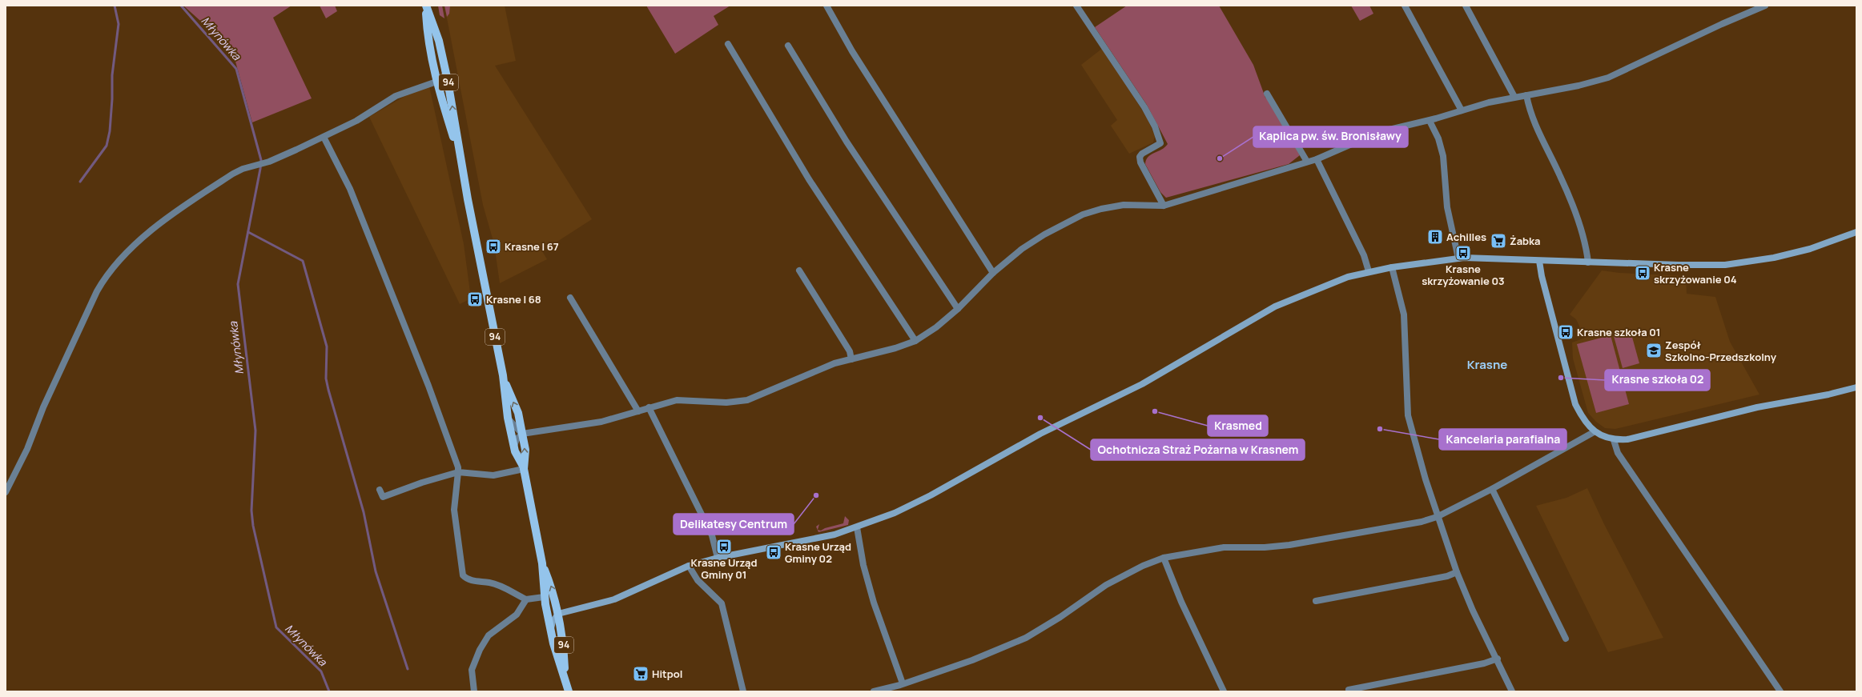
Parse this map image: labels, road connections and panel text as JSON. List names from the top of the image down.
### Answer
{
  "streets": {
    "main road": ["94"]
  },
  "districts": ["Krasne"],
  "water": ["Młynówka"],
  "places": {
    "other": [
      "Kaplica pw. św. Bronisławy",
      "Krasne szkoła 02",
      "Krasmed",
      "Ochotnicza Straż Pożarna w Krasnem",
      "Kancelaria parafialna",
      "Delikatesy Centrum"
    ],
    "building": ["Achilles"],
    "supermarket": ["Żabka", "Hitpol"],
    "bus stop": [
      "Krasne I 67",
      "Krasne skrzyżowanie 03",
      "Krasne skrzyżowanie 04",
      "Krasne I 68",
      "Krasne szkoła 01",
      "Krasne Urząd Gminy 01",
      "Krasne Urząd Gminy 02"
    ],
    "school or university": ["Zespół Szkolno-Przedszkolny"]
  }
}
